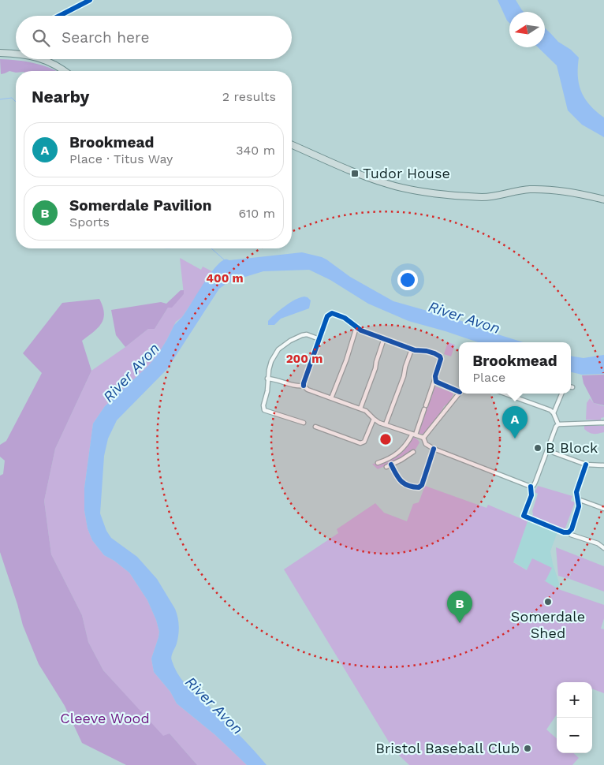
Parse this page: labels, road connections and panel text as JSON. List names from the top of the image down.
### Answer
{
  "water": ["River Avon"],
  "parks": ["Cleeve Wood"],
  "places": {
    "transit": ["Tudor House"],
    "other": ["B Block", "Somerdale Shed", "Bristol Baseball Club"]
  },
  "north": "left",
  "page": {
    "search": "Search here",
    "heading": ["Nearby", "2 results"],
    "list": [
      {
        "mark": "A",
        "name": "Brookmead",
        "note": "Place · Titus Way",
        "value": "340 m"
      },
      {
        "mark": "B",
        "name": "Somerdale Pavilion",
        "note": "Sports",
        "value": "610 m"
      }
    ],
    "popup": ["Brookmead", "Place"],
    "pins": ["A", "B"],
    "map_buttons": ["+", "−"]
  },
  "rings": ["400 m", "200 m"]
}
